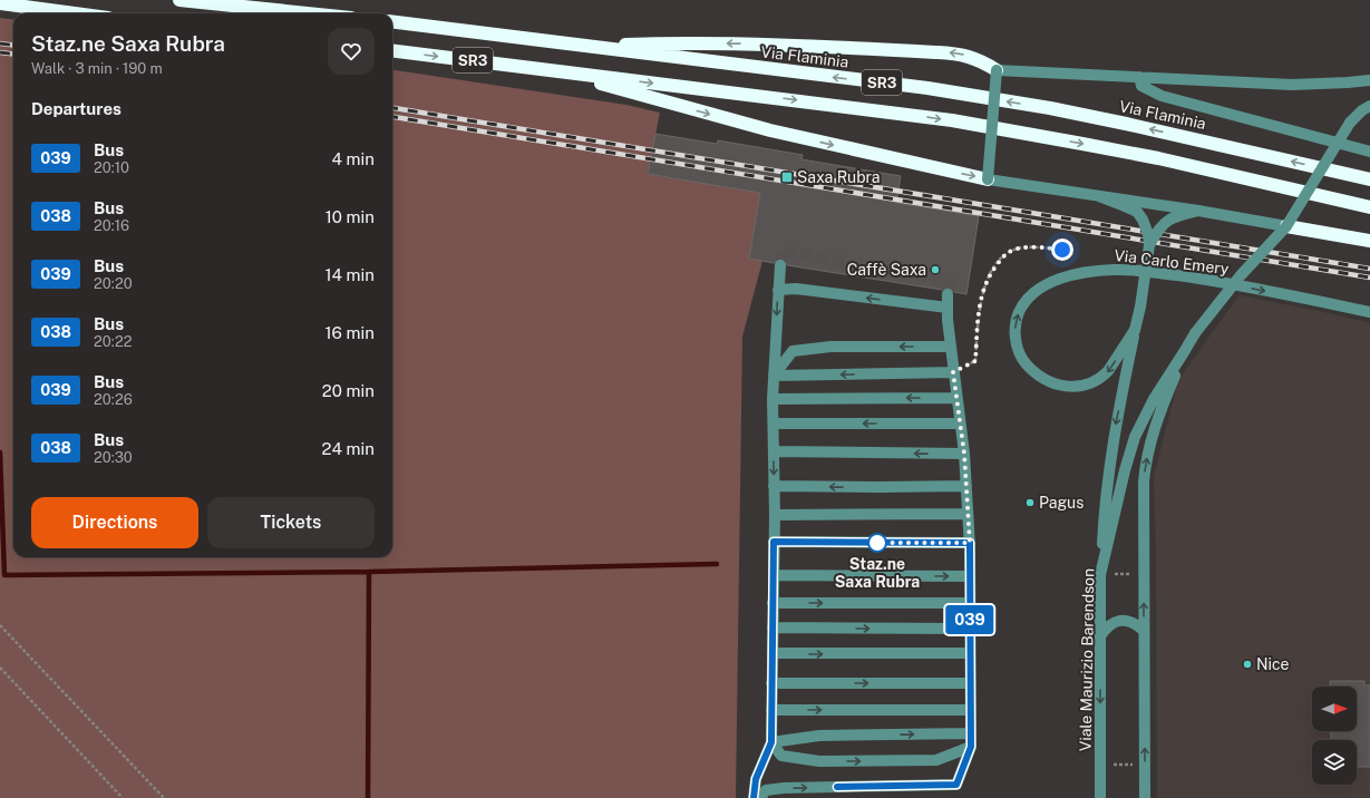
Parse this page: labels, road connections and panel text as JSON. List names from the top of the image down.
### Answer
{
  "streets": {
    "highway": ["Via Flaminia", "SR3"],
    "street": ["Via Carlo Emery", "Viale Maurizio Barendson"]
  },
  "places": {
    "transit": ["Saxa Rubra"],
    "other": [
      "Caffè Saxa",
      "Pagus",
      "Staz.ne Saxa Rubra",
      "Nice"
    ]
  },
  "lines": ["bus line 039"],
  "north": "right",
  "page": {
    "on_map": "039",
    "heading": [
      ["Staz.ne Saxa Rubra", "Walk · 3 min · 190 m"],
      "Departures"
    ],
    "list": [
      {
        "mark": "039",
        "name": "Bus",
        "note": "20:10",
        "value": "4 min"
      },
      {
        "mark": "038",
        "name": "Bus",
        "note": "20:16",
        "value": "10 min"
      },
      {
        "mark": "039",
        "name": "Bus",
        "note": "20:20",
        "value": "14 min"
      },
      {
        "mark": "038",
        "name": "Bus",
        "note": "20:22",
        "value": "16 min"
      },
      {
        "mark": "039",
        "name": "Bus",
        "note": "20:26",
        "value": "20 min"
      },
      {
        "mark": "038",
        "name": "Bus",
        "note": "20:30",
        "value": "24 min"
      }
    ],
    "buttons": ["Directions", "Tickets"]
  }
}
